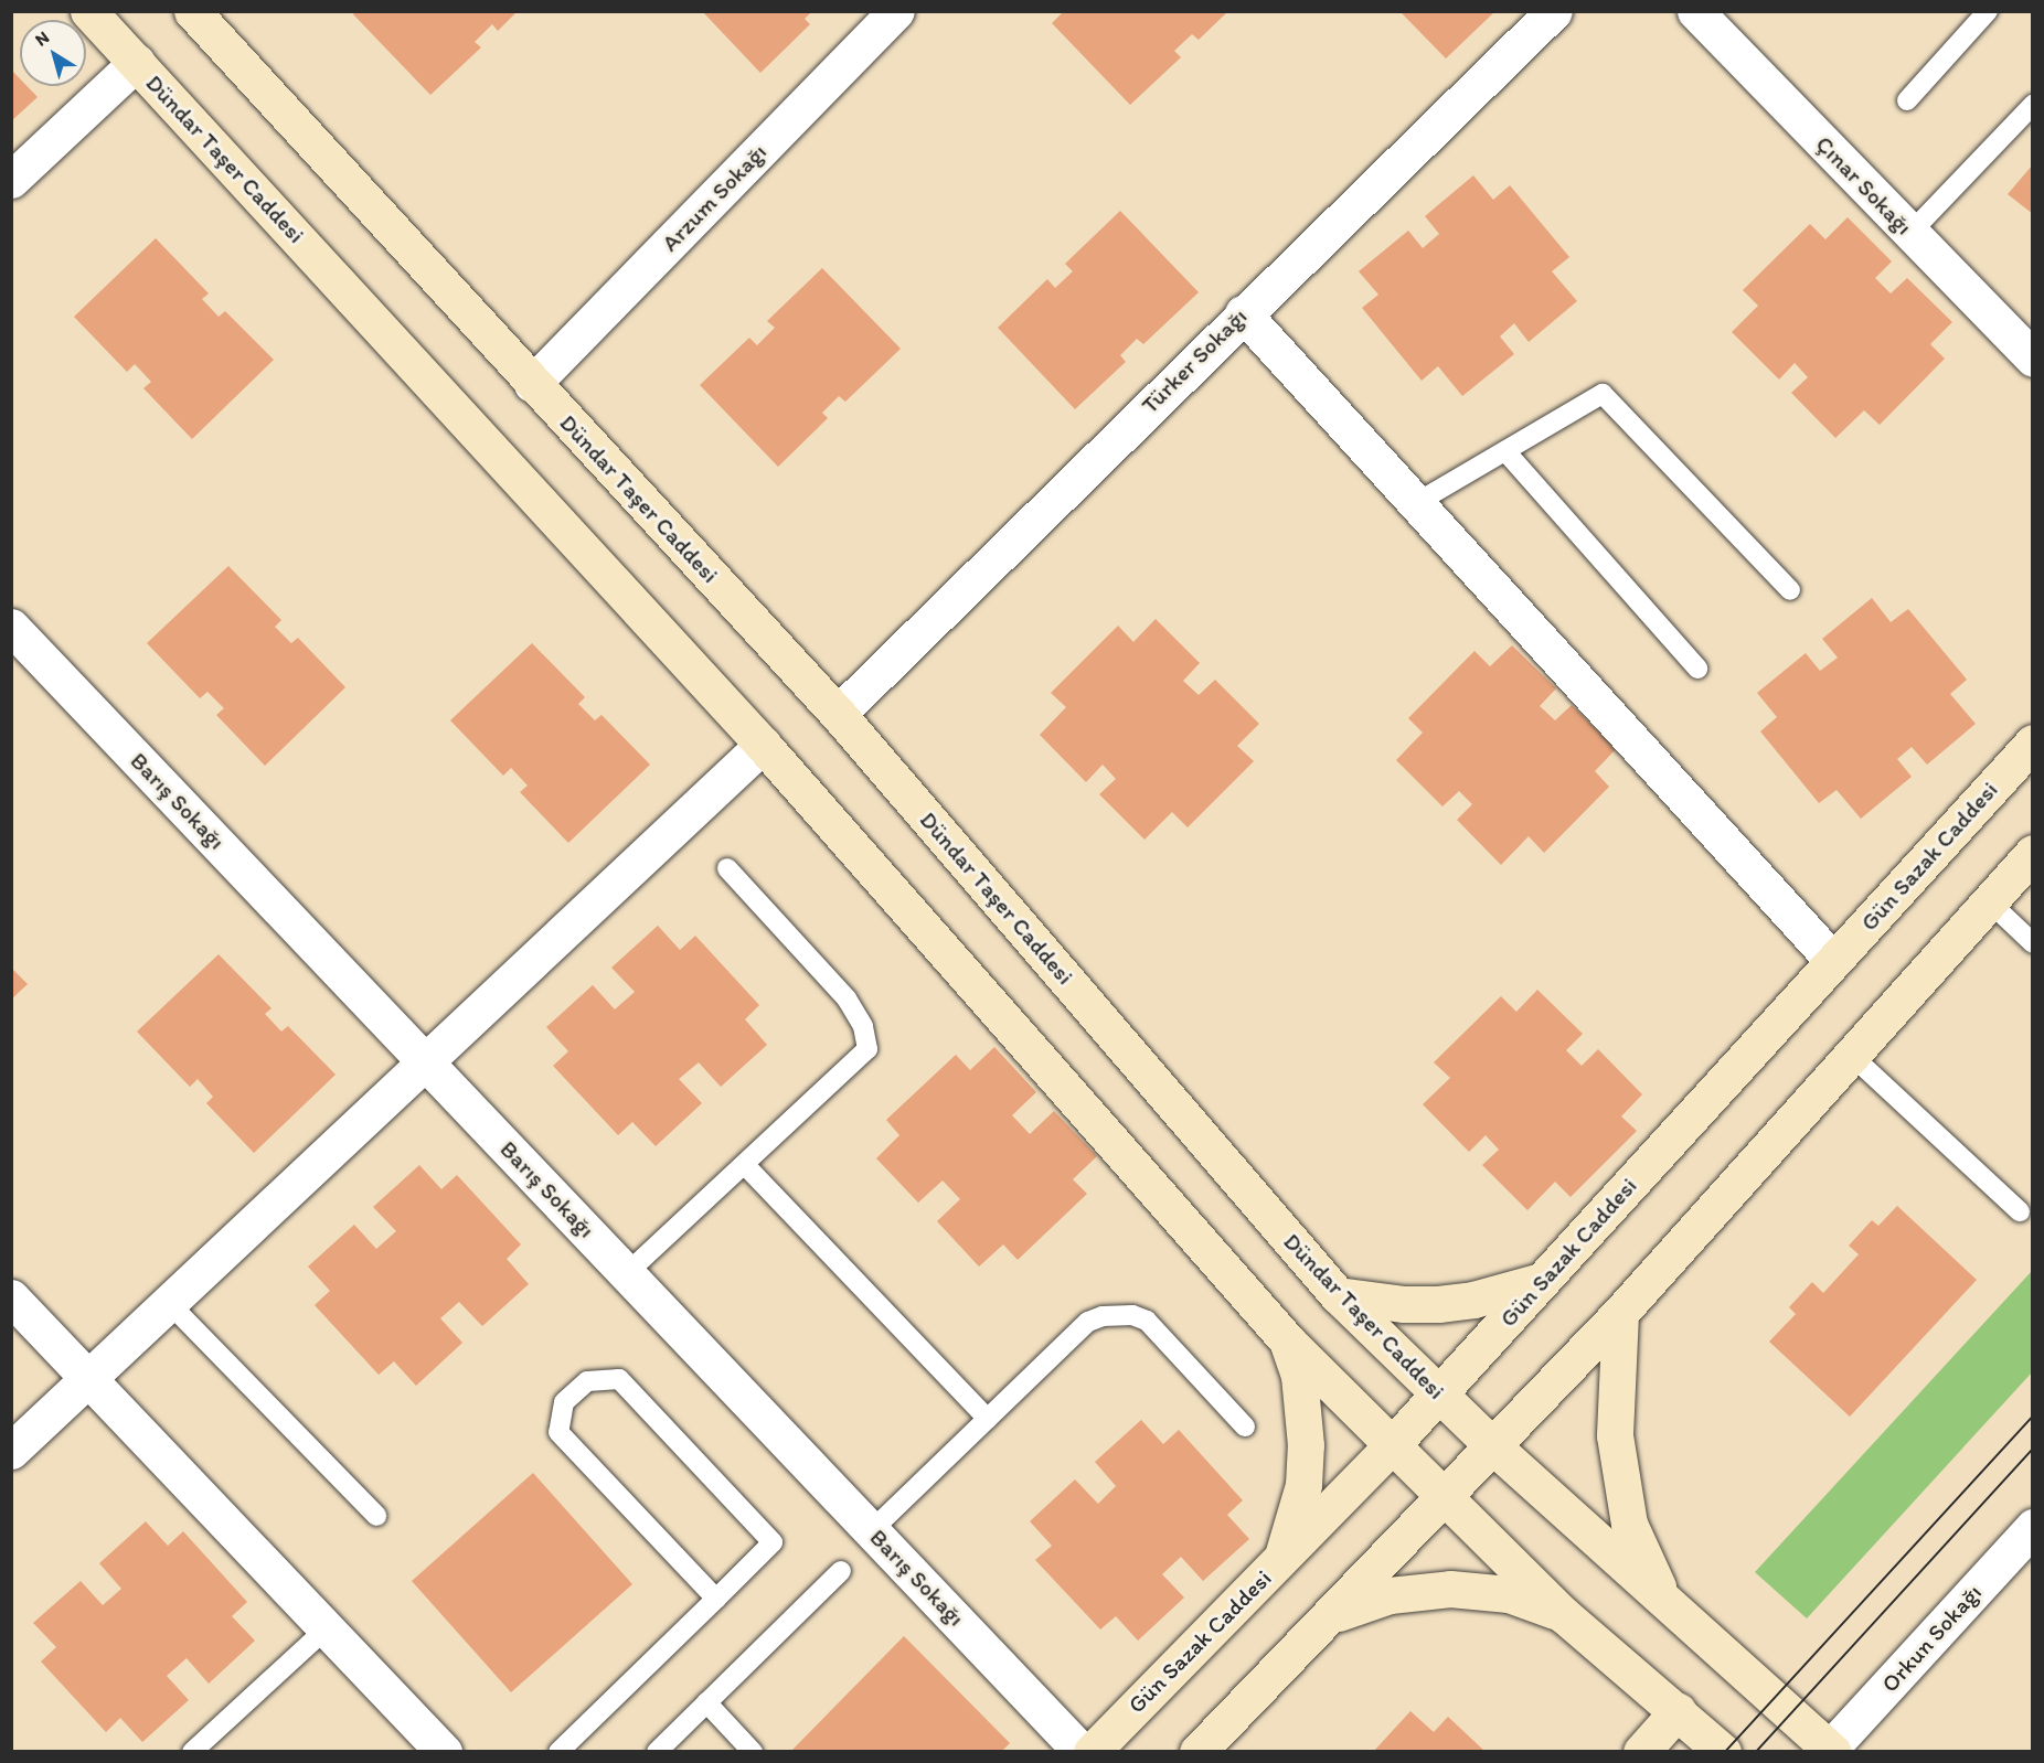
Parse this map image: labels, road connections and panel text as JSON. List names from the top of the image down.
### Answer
{
  "streets": {
    "street": [
      "Dündar Taşer Caddesi",
      "Çınar Sokağı",
      "Arzum Sokağı",
      "Türker Sokağı",
      "Barış Sokağı",
      "Gün Sazak Caddesi",
      "Orkun Sokağı"
    ]
  },
  "crossings": [
    ["Dündar Taşer Caddesi", "Arzum Sokağı"],
    ["Dündar Taşer Caddesi", "Türker Sokağı"],
    ["Dündar Taşer Caddesi", "Gün Sazak Caddesi"],
    ["Dündar Taşer Caddesi", "Orkun Sokağı"]
  ],
  "north": "top left"
}
